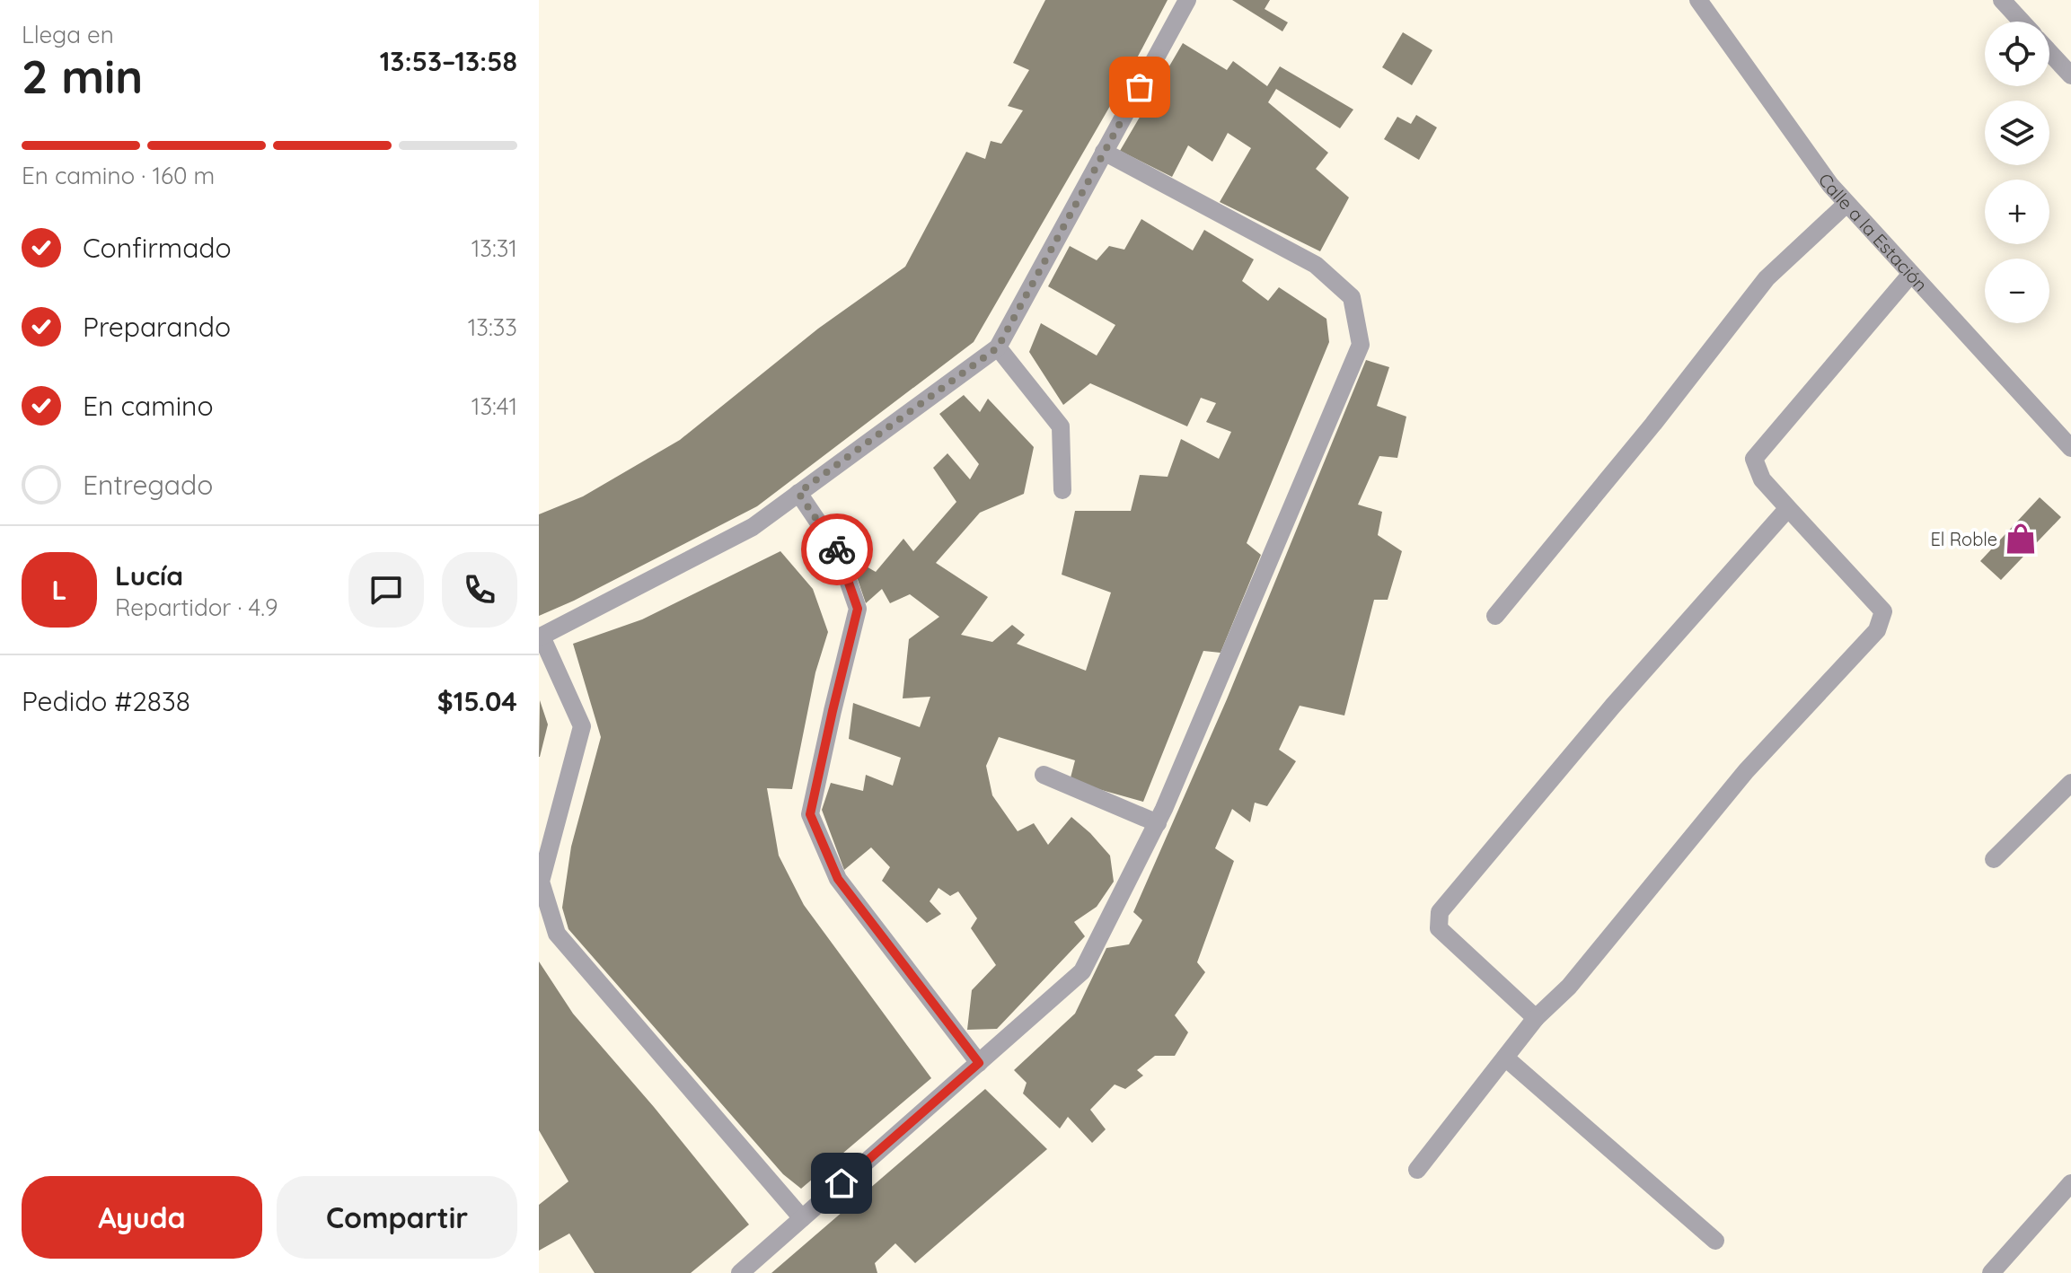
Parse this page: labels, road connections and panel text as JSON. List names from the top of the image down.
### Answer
{
  "streets": {
    "street": ["Calle a la Estación"]
  },
  "places": {
    "shop": ["El Roble"]
  },
  "page": {
    "heading": ["2 min", "Llega en", "13:53–13:58"],
    "panel": [
      "Lucía",
      "Repartidor · 4.9",
      "Pedido #2838",
      "$15.04"
    ],
    "map_buttons": ["+", "−"],
    "bar": "En camino · 160 m",
    "list": [
      ["Confirmado", "13:31"],
      ["Preparando", "13:33"],
      ["En camino", "13:41"],
      "Entregado"
    ],
    "round": "L",
    "buttons": ["Ayuda", "Compartir"]
  }
}
